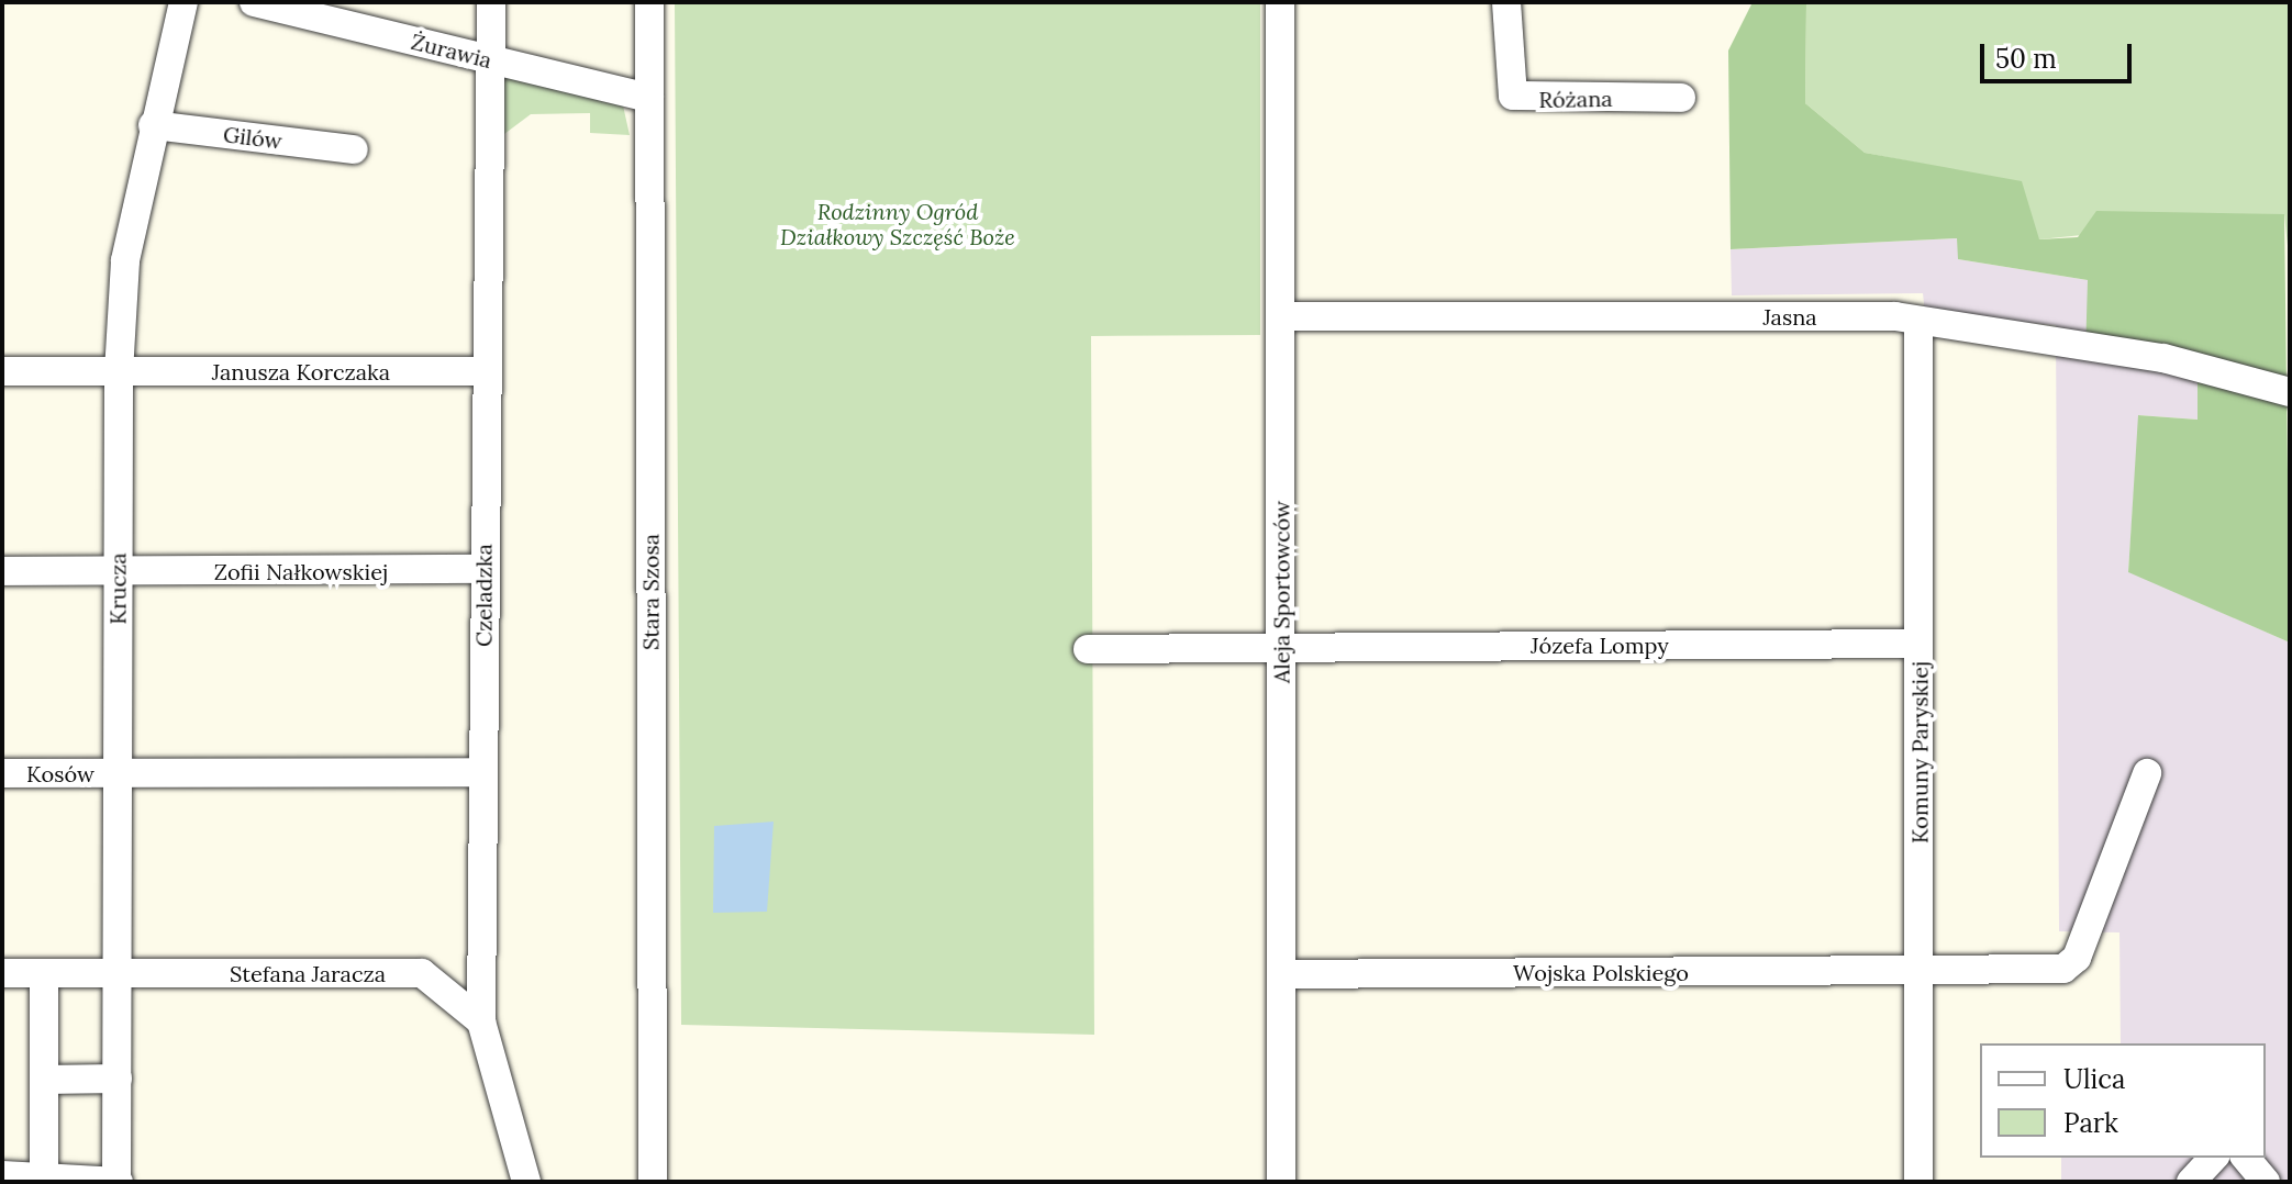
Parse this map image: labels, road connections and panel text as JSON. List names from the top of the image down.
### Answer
{
  "streets": {
    "street": [
      "Żurawia",
      "Różana",
      "Gilów",
      "Jasna",
      "Janusza Korczaka",
      "Zofii Nałkowskiej",
      "Krucza",
      "Stara Szosa",
      "Aleja Sportowców",
      "Czeladzka",
      "Józefa Lompy",
      "Komuny Paryskiej",
      "Kosów",
      "Wojska Polskiego",
      "Stefana Jaracza"
    ]
  },
  "crossings": [
    ["Żurawia", "Stara Szosa"],
    ["Żurawia", "Czeladzka"],
    ["Gilów", "Krucza"],
    ["Jasna", "Aleja Sportowców"],
    ["Jasna", "Komuny Paryskiej"],
    ["Janusza Korczaka", "Krucza"],
    ["Janusza Korczaka", "Czeladzka"],
    ["Zofii Nałkowskiej", "Krucza"],
    ["Zofii Nałkowskiej", "Czeladzka"],
    ["Krucza", "Kosów"],
    ["Krucza", "Stefana Jaracza"],
    ["Aleja Sportowców", "Józefa Lompy"],
    ["Aleja Sportowców", "Wojska Polskiego"],
    ["Czeladzka", "Kosów"],
    ["Czeladzka", "Stefana Jaracza"],
    ["Józefa Lompy", "Komuny Paryskiej"],
    ["Komuny Paryskiej", "Wojska Polskiego"]
  ],
  "parks": ["Rodzinny Ogród Działkowy Szczęść Boże"],
  "legend": ["Ulica", "Park"],
  "scale_bar": "50 m"
}
